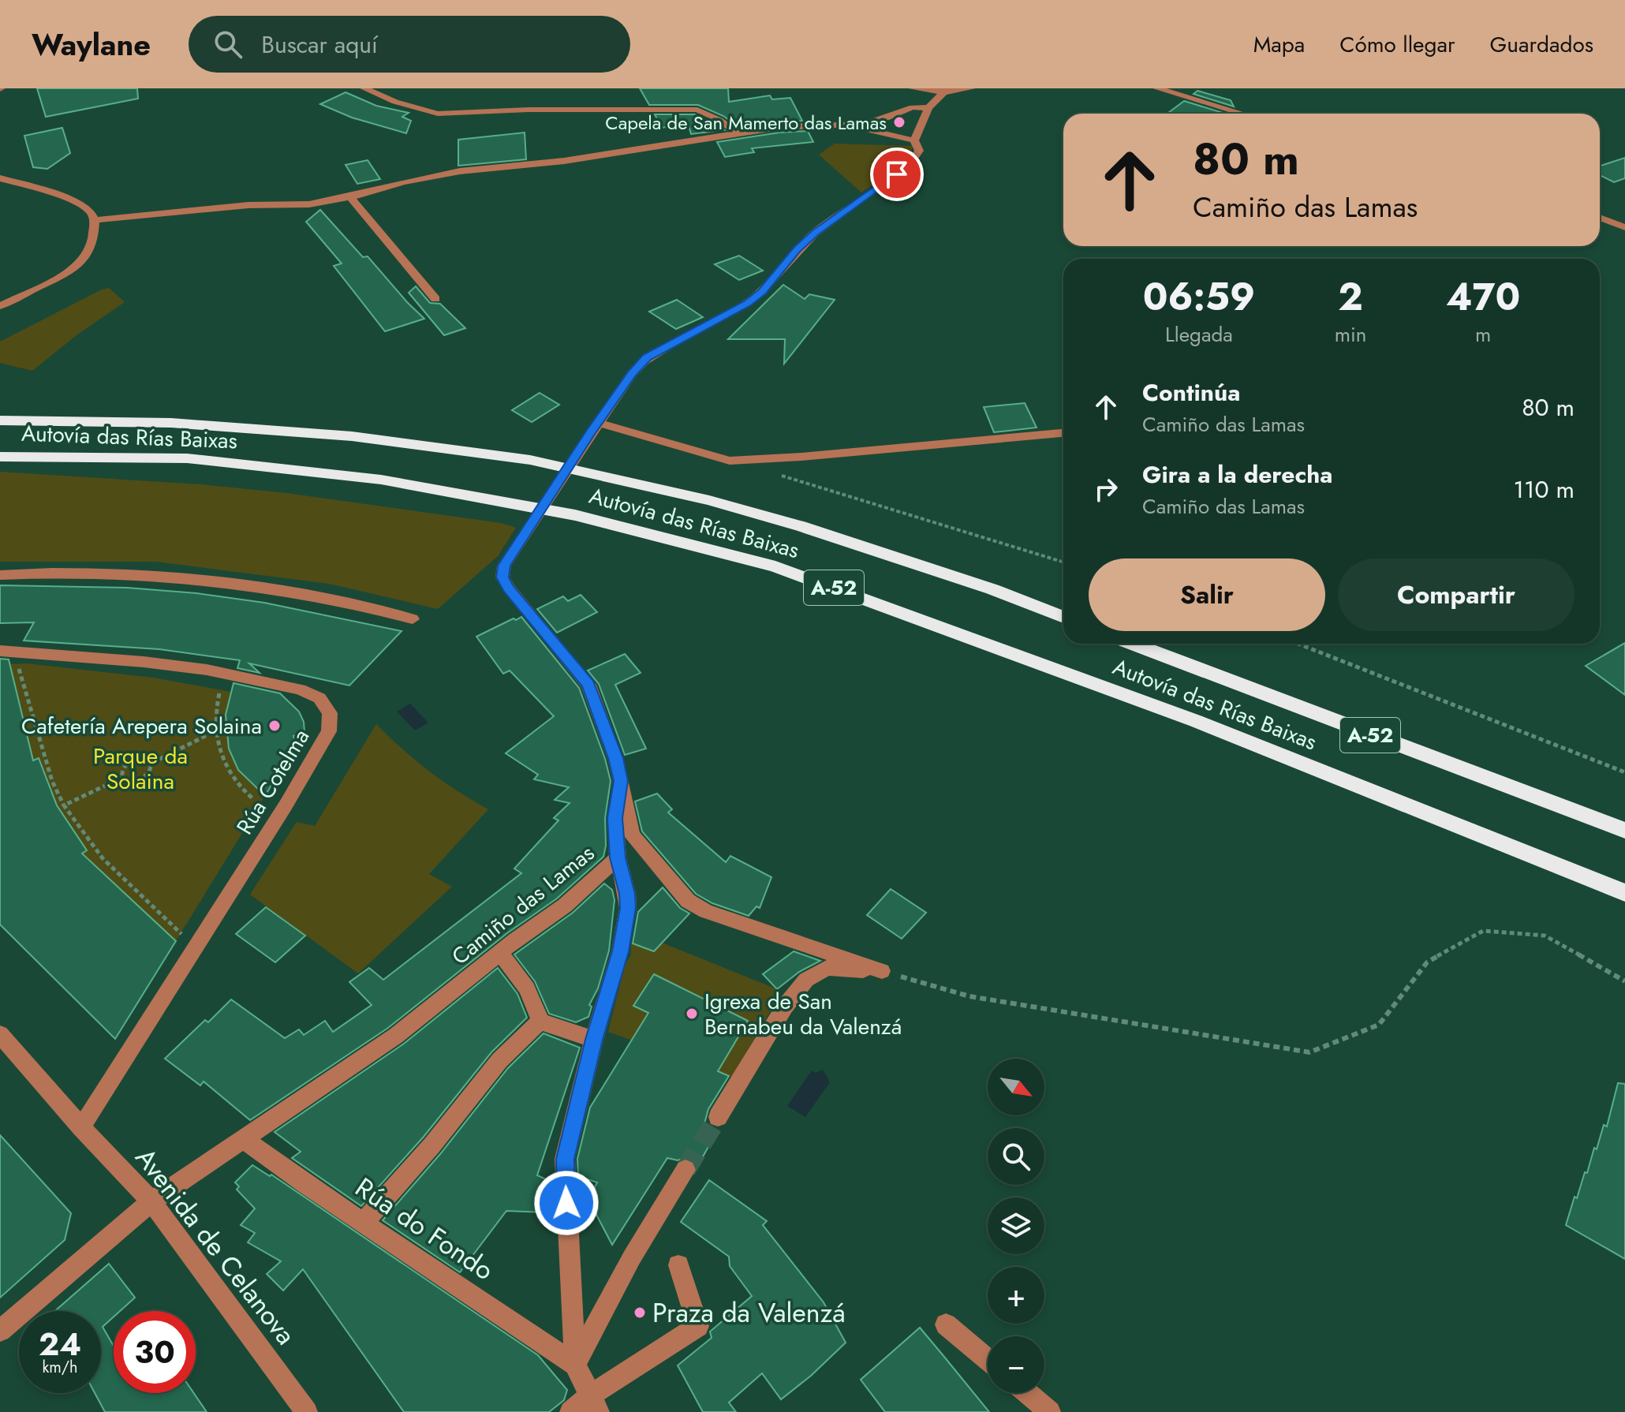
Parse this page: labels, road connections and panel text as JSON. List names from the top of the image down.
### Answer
{
  "streets": {
    "highway": ["Autovía das Rías Baixas", "A-52"],
    "street": [
      "Rúa Cotelma",
      "Camiño das Lamas",
      "Rúa do Fondo",
      "Avenida de Celanova"
    ]
  },
  "crossings": [
    ["Rúa Cotelma", "Avenida de Celanova"],
    ["Camiño das Lamas", "Rúa do Fondo"],
    ["Camiño das Lamas", "Avenida de Celanova"]
  ],
  "parks": ["Parque da Solaina"],
  "places": [
    "Capela de San Mamerto das Lamas",
    "Cafetería Arepera Solaina",
    "Igrexa de San Bernabeu da Valenzá",
    "Praza da Valenzá"
  ],
  "north": "bottom right",
  "page": {
    "header": "Waylane",
    "search": "Buscar aquí",
    "nav": ["Mapa", "Cómo llegar", "Guardados"],
    "turn": ["80 m", "Camiño das Lamas"],
    "eta": [
      "06:59",
      "Llegada",
      "2",
      "min",
      "470",
      "m"
    ],
    "list": [
      {
        "name": "Continúa",
        "note": "Camiño das Lamas",
        "value": "80 m"
      },
      {
        "name": "Gira a la derecha",
        "note": "Camiño das Lamas",
        "value": "110 m"
      }
    ],
    "buttons": ["Salir", "Compartir"],
    "map_buttons": ["+", "−"],
    "speed": "24 km/h",
    "limit": "30"
  }
}
